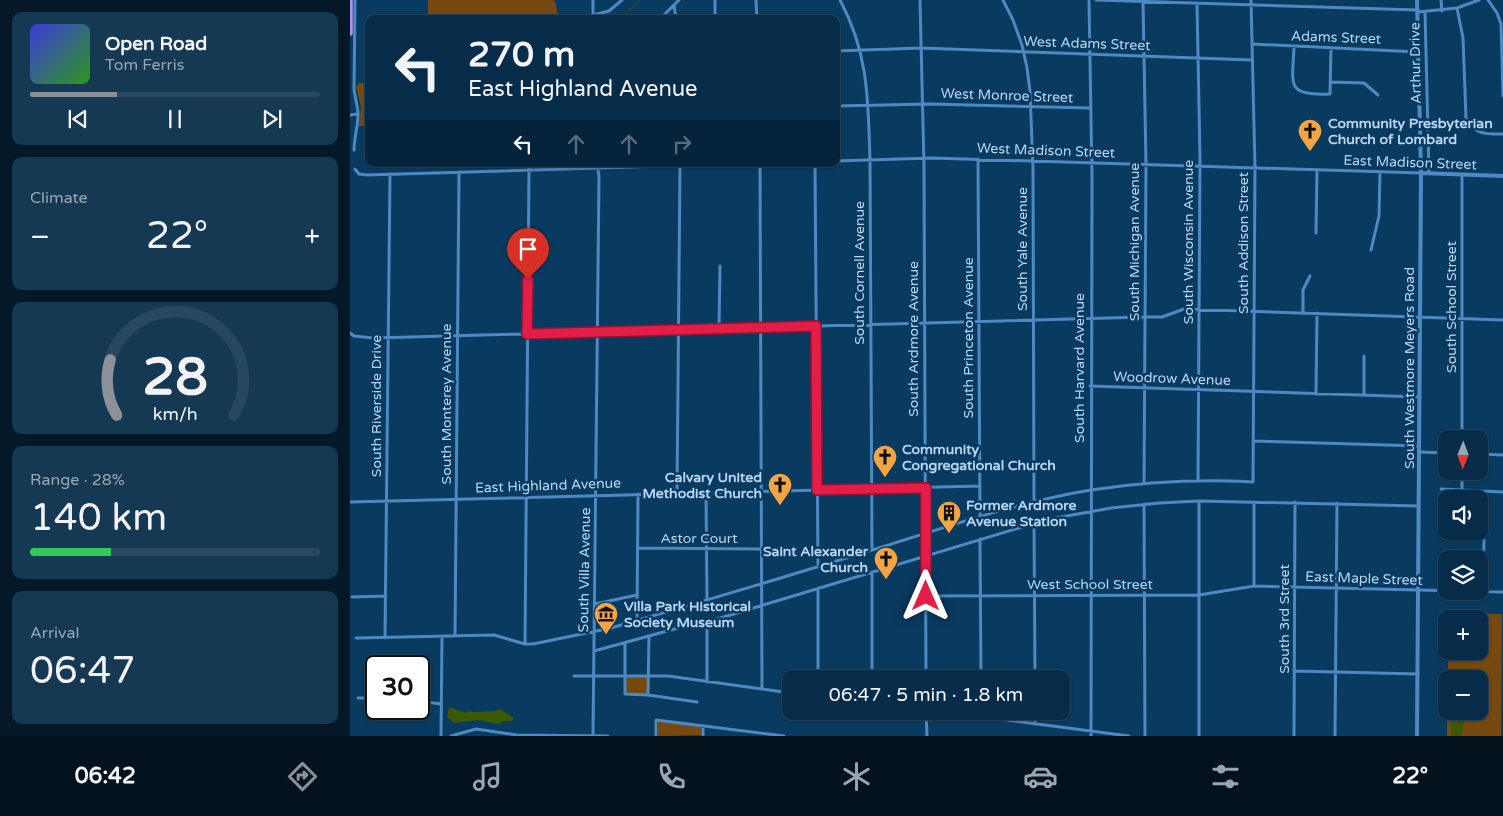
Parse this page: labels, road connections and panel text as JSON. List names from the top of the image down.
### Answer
{
  "streets": {
    "street": [
      "Adams Street",
      "West Adams Street",
      "Arthur Drive",
      "West Monroe Street",
      "West Madison Street",
      "East Madison Street",
      "South Michigan Avenue",
      "South Wisconsin Avenue",
      "South Addison Street",
      "South Yale Avenue",
      "South Cornell Avenue",
      "South School Street",
      "South Princeton Avenue",
      "South Ardmore Avenue",
      "South Harvard Avenue",
      "South Westmore Meyers Road",
      "Woodrow Avenue",
      "South Monterey Avenue",
      "South Riverside Drive",
      "East Highland Avenue",
      "Astor Court",
      "South Villa Avenue",
      "East Maple Street",
      "West School Street",
      "South 3rd Street"
    ]
  },
  "crossings": [
    ["Adams Street", "South Addison Street"],
    ["Adams Street", "South Westmore Meyers Road"],
    ["West Adams Street", "South Michigan Avenue"],
    ["West Adams Street", "South Wisconsin Avenue"],
    ["West Adams Street", "South Addison Street"],
    ["West Adams Street", "South Yale Avenue"],
    ["West Adams Street", "South Cornell Avenue"],
    ["West Adams Street", "South Ardmore Avenue"],
    ["West Adams Street", "South Harvard Avenue"],
    ["Arthur Drive", "East Madison Street"],
    ["West Monroe Street", "South Yale Avenue"],
    ["West Monroe Street", "South Cornell Avenue"],
    ["West Monroe Street", "South Ardmore Avenue"],
    ["West Monroe Street", "South Harvard Avenue"],
    ["West Madison Street", "East Madison Street"],
    ["West Madison Street", "South Michigan Avenue"],
    ["West Madison Street", "South Wisconsin Avenue"],
    ["West Madison Street", "South Addison Street"],
    ["West Madison Street", "South Yale Avenue"],
    ["West Madison Street", "South Princeton Avenue"],
    ["West Madison Street", "South Ardmore Avenue"],
    ["West Madison Street", "South Harvard Avenue"],
    ["East Madison Street", "South School Street"],
    ["East Madison Street", "South Westmore Meyers Road"],
    ["South Michigan Avenue", "Woodrow Avenue"],
    ["South Wisconsin Avenue", "South Addison Street"],
    ["South Wisconsin Avenue", "Woodrow Avenue"],
    ["South Addison Street", "Woodrow Avenue"],
    ["South Cornell Avenue", "East Highland Avenue"],
    ["South Princeton Avenue", "East Highland Avenue"],
    ["South Ardmore Avenue", "East Highland Avenue"],
    ["South Ardmore Avenue", "West School Street"],
    ["South Harvard Avenue", "Woodrow Avenue"],
    ["South Harvard Avenue", "West School Street"],
    ["South Westmore Meyers Road", "Woodrow Avenue"],
    ["South Westmore Meyers Road", "East Maple Street"],
    ["South Monterey Avenue", "East Highland Avenue"],
    ["South Riverside Drive", "East Highland Avenue"],
    ["East Highland Avenue", "South Villa Avenue"],
    ["East Maple Street", "West School Street"],
    ["East Maple Street", "South 3rd Street"]
  ],
  "places": {
    "church": [
      "Community Presbyterian Church of Lombard",
      "Community Congregational Church",
      "Calvary United Methodist Church",
      "Saint Alexander Church"
    ],
    "building": ["Former Ardmore Avenue Station"],
    "museum": ["Villa Park Historical Society Museum"]
  },
  "north": "bottom",
  "page": {
    "turn": ["270 m", "East Highland Avenue"],
    "song": ["Open Road", "Tom Ferris"],
    "tile": [
      "Climate",
      ["Range · 28%", "140 km"],
      ["Arrival", "06:47"]
    ],
    "heat": ["−", "22°", "+"],
    "map_buttons": ["+", "−"],
    "limit": "30",
    "trip": "06:47 · 5 min · 1.8 km",
    "tabs": ["06:42", "22°"],
    "gauge": ["28", "km/h"]
  }
}
